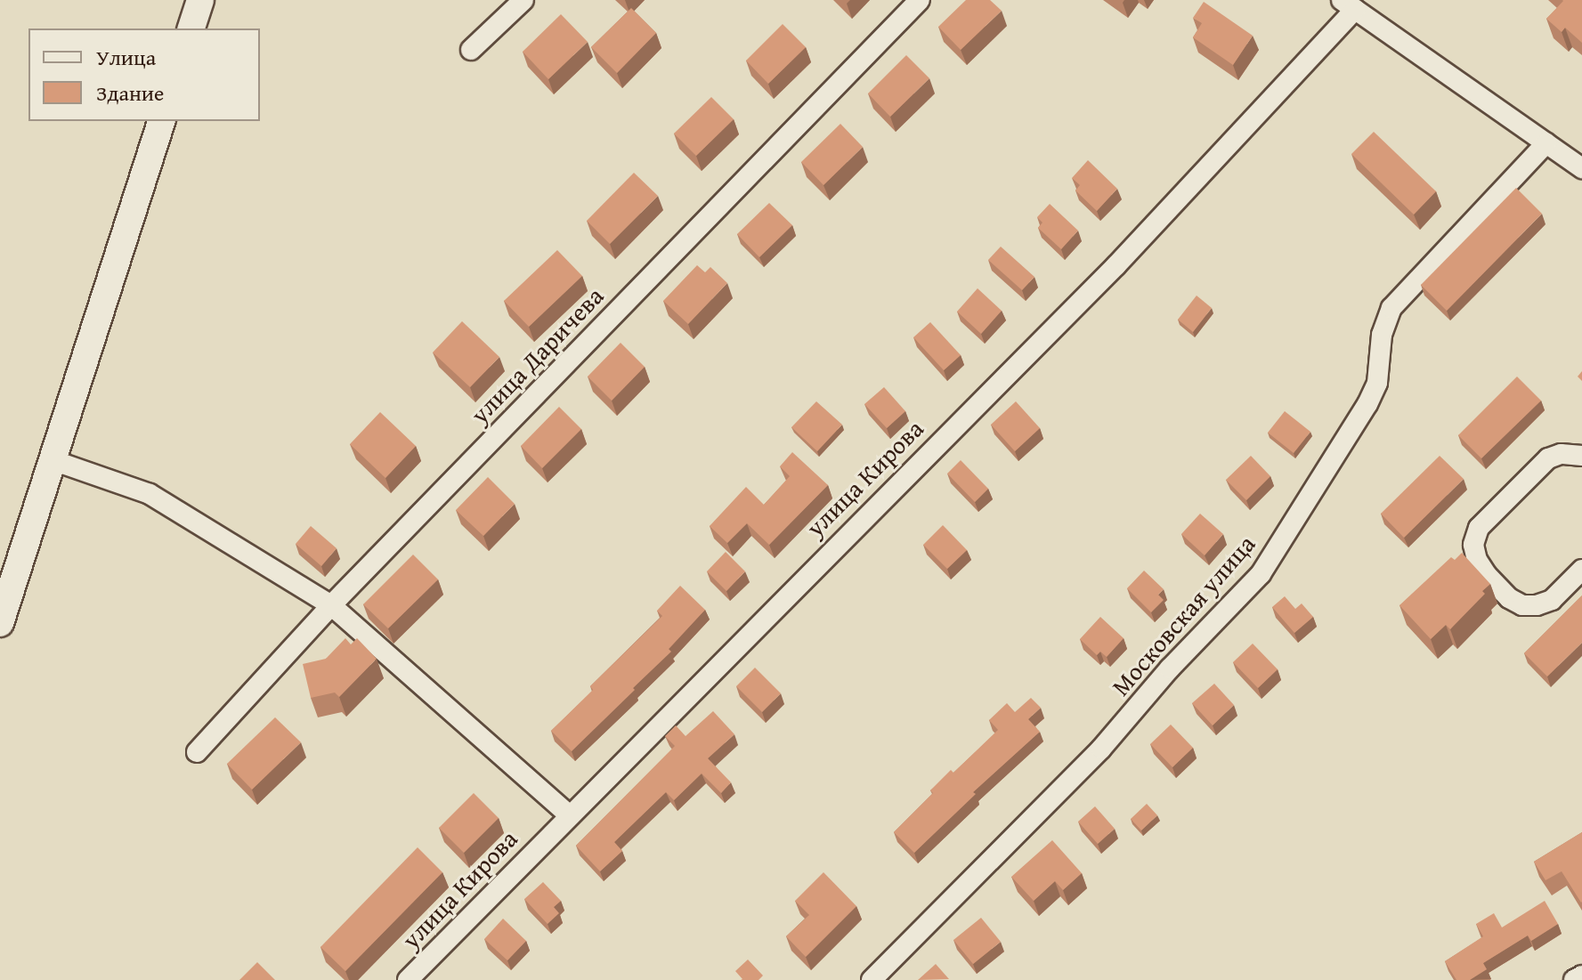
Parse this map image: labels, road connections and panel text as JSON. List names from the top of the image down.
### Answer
{
  "streets": {
    "street": ["улица Даричева", "улица Кирова", "Московская улица"]
  },
  "legend": ["Улица", "Здание"]
}
